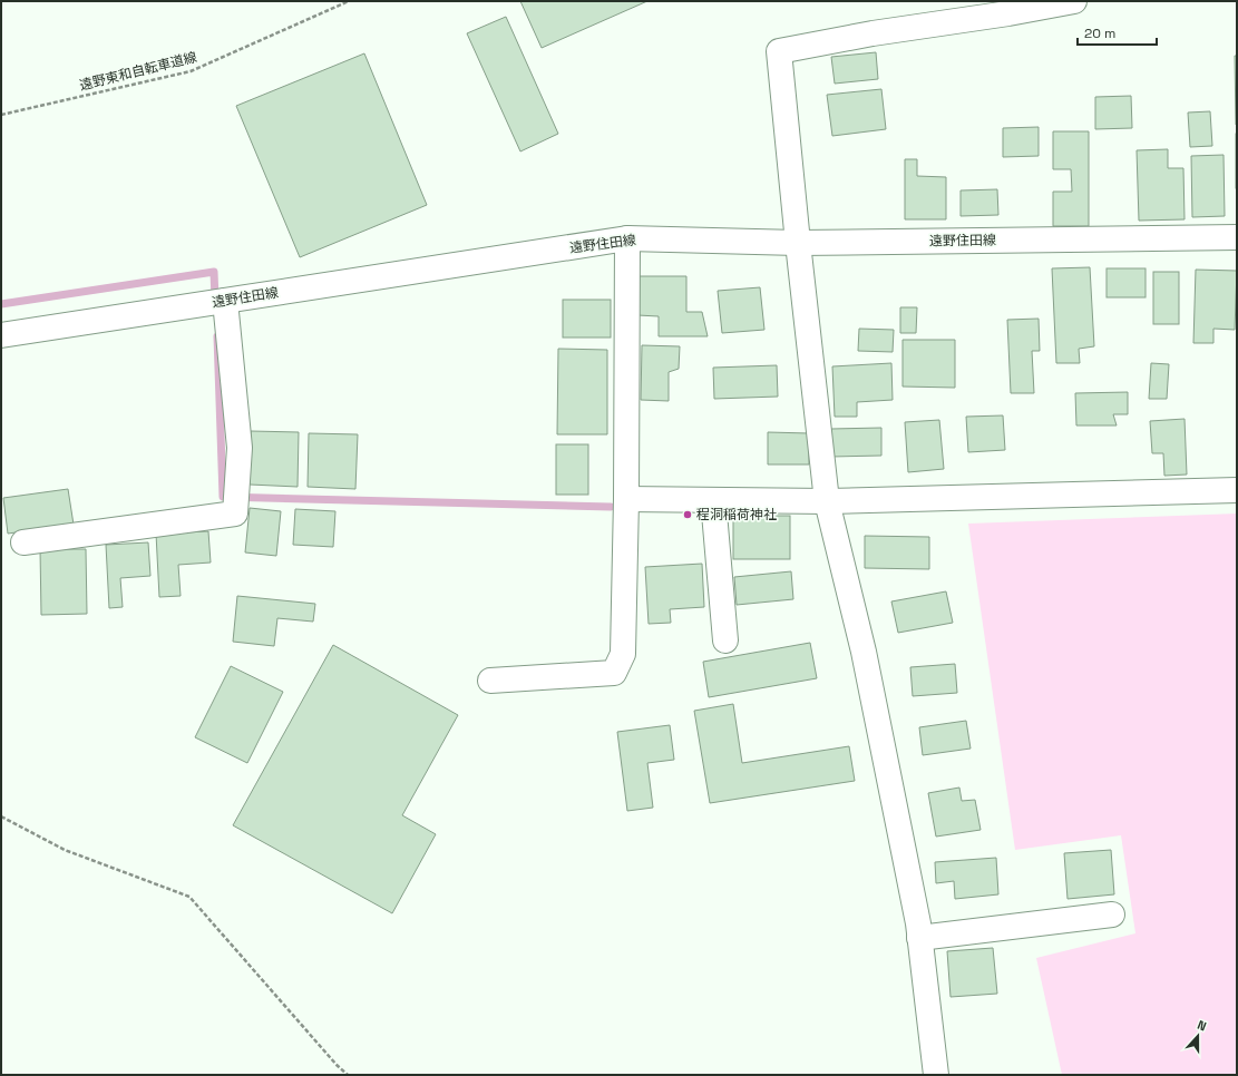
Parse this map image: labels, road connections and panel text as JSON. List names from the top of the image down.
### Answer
{
  "streets": {
    "street": ["遠野住田線"],
    "path": ["遠野東和自転車道線"]
  },
  "places": ["程洞稲荷神社"],
  "scale_bar": "20 m",
  "north": "top"
}
